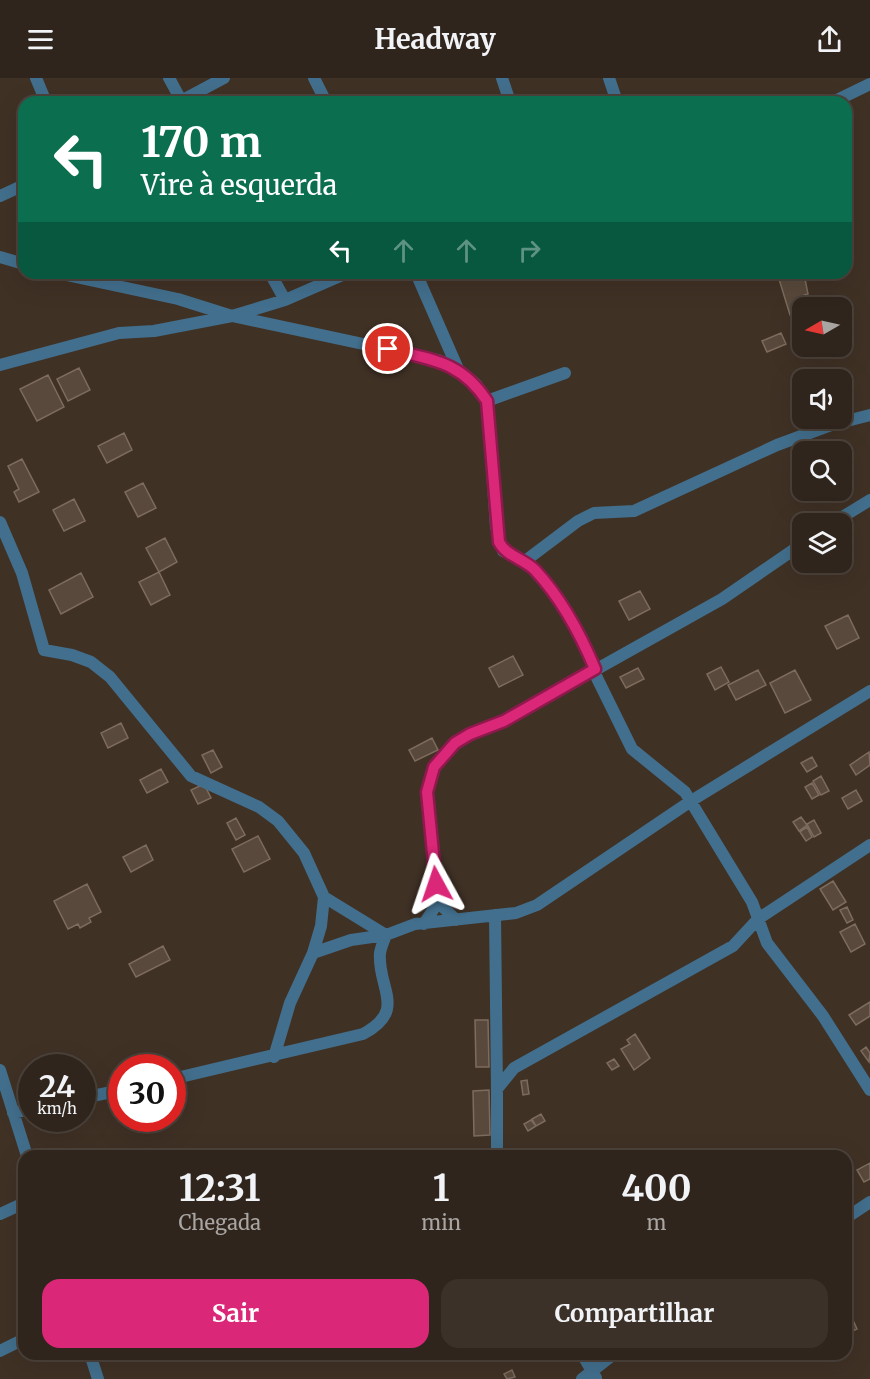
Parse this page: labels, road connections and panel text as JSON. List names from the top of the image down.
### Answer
{
  "north": "left",
  "page": {
    "header": "Headway",
    "turn": ["170 m", "Vire à esquerda"],
    "speed": "24 km/h",
    "limit": "30",
    "eta": [
      "12:31",
      "Chegada",
      "1",
      "min",
      "400",
      "m"
    ],
    "buttons": ["Sair", "Compartilhar"]
  }
}
